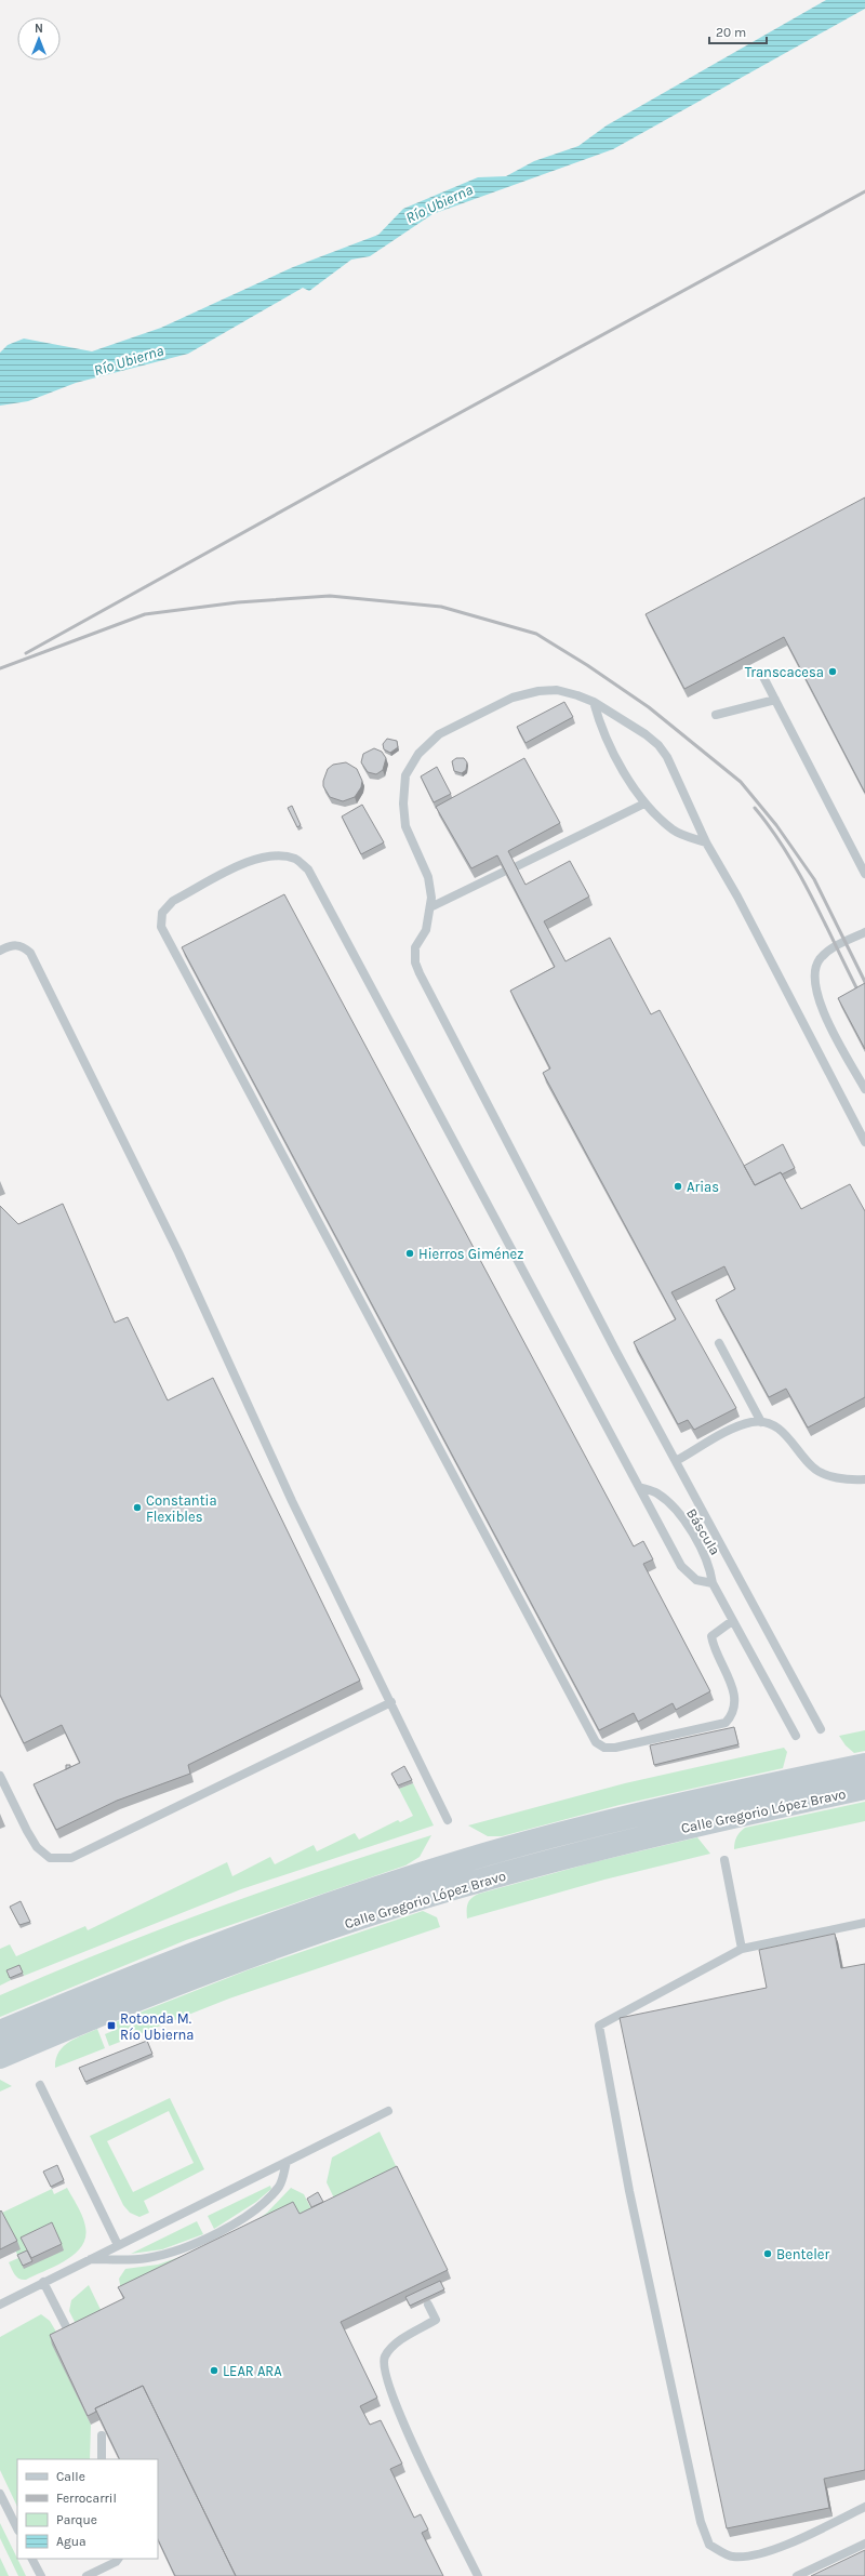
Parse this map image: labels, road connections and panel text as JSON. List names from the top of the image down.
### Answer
{
  "streets": {
    "main road": ["Calle Gregorio López Bravo"],
    "lane": ["Báscula"]
  },
  "water": ["Río Ubierna"],
  "places": {
    "other": [
      "Transcacesa",
      "Arias",
      "Hierros Giménez",
      "Constantia Flexibles",
      "Benteler",
      "LEAR ARA"
    ],
    "transit": ["Rotonda M. Río Ubierna"]
  },
  "legend": [
    "Calle",
    "Ferrocarril",
    "Parque",
    "Agua"
  ],
  "scale_bar": "20 m",
  "north": "top"
}
